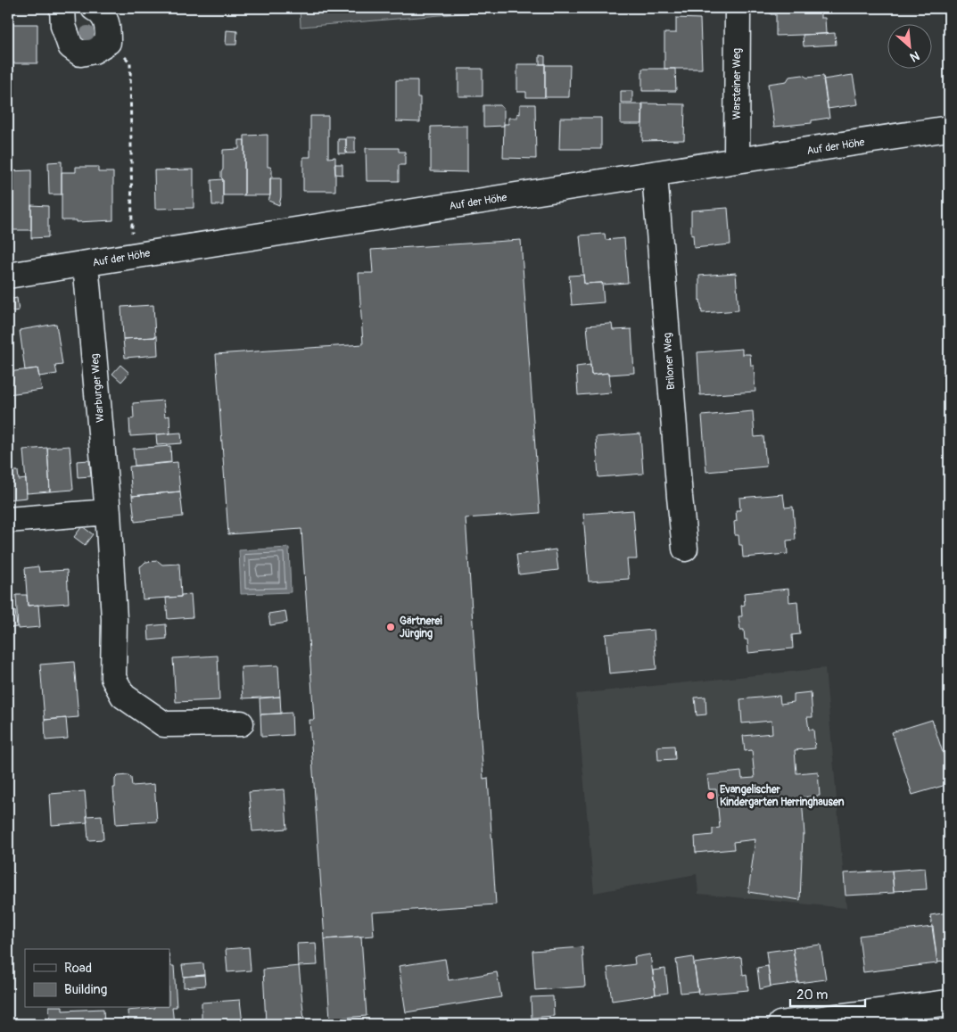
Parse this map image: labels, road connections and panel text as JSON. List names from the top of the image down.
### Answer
{
  "streets": {
    "street": [
      "Warsteiner Weg",
      "Auf der Höhe",
      "Briloner Weg",
      "Warburger Weg"
    ]
  },
  "crossings": [
    ["Warsteiner Weg", "Auf der Höhe"],
    ["Auf der Höhe", "Briloner Weg"],
    ["Auf der Höhe", "Warburger Weg"]
  ],
  "places": ["Gärtnerei Jürging", "Evangelischer Kindergarten Herringhausen"],
  "legend": ["Road", "Building"],
  "scale_bar": "20 m",
  "north": "bottom right"
}
